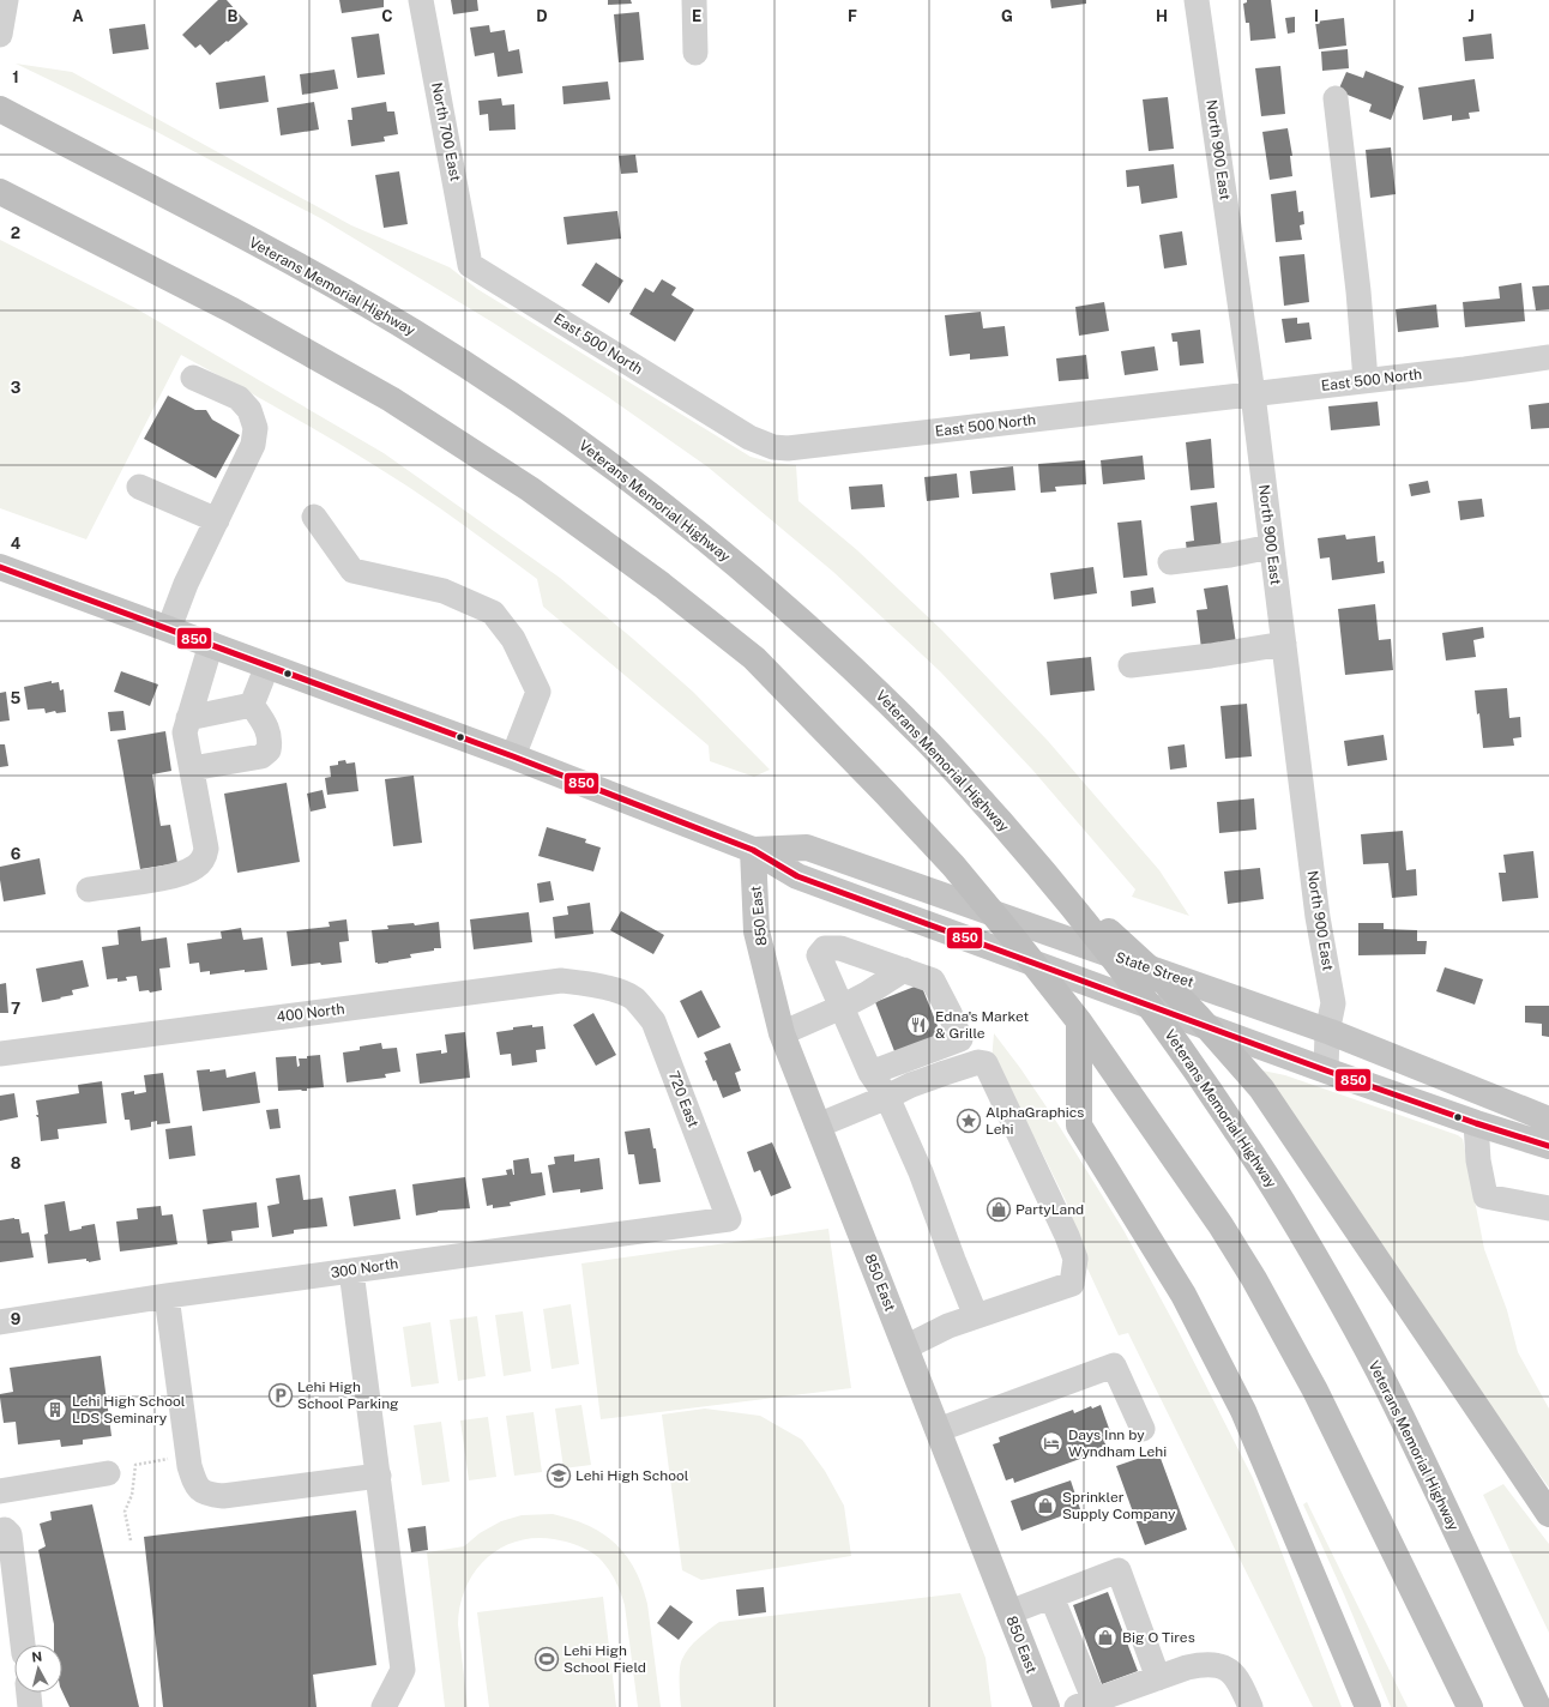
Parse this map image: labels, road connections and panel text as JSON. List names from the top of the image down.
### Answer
{
  "streets": {
    "highway": ["Veterans Memorial Highway"],
    "main road": ["850 East", "State Street"],
    "street": [
      "North 700 East",
      "North 900 East",
      "East 500 North",
      "400 North",
      "720 East",
      "300 North"
    ]
  },
  "crossings": [
    ["North 700 East", "East 500 North"],
    ["North 900 East", "East 500 North"],
    ["North 900 East", "State Street"],
    ["850 East", "State Street"],
    ["400 North", "720 East"],
    ["720 East", "300 North"]
  ],
  "places": {
    "restaurant": ["Edna's Market & Grille"],
    "place": ["AlphaGraphics Lehi"],
    "shop": ["PartyLand", "Sprinkler Supply Company", "Big O Tires"],
    "parking": ["Lehi High School Parking"],
    "building": ["Lehi High School LDS Seminary"],
    "hotel": ["Days Inn by Wyndham Lehi"],
    "school or university": ["Lehi High School"],
    "sports": ["Lehi High School Field"]
  },
  "lines": ["transit line 850"],
  "north": "top",
  "grid": {
    "columns": [
      "A",
      "B",
      "C",
      "D",
      "E",
      "F",
      "G",
      "H",
      "I",
      "J"
    ],
    "rows": [
      "1",
      "2",
      "3",
      "4",
      "5",
      "6",
      "7",
      "8",
      "9"
    ]
  }
}
